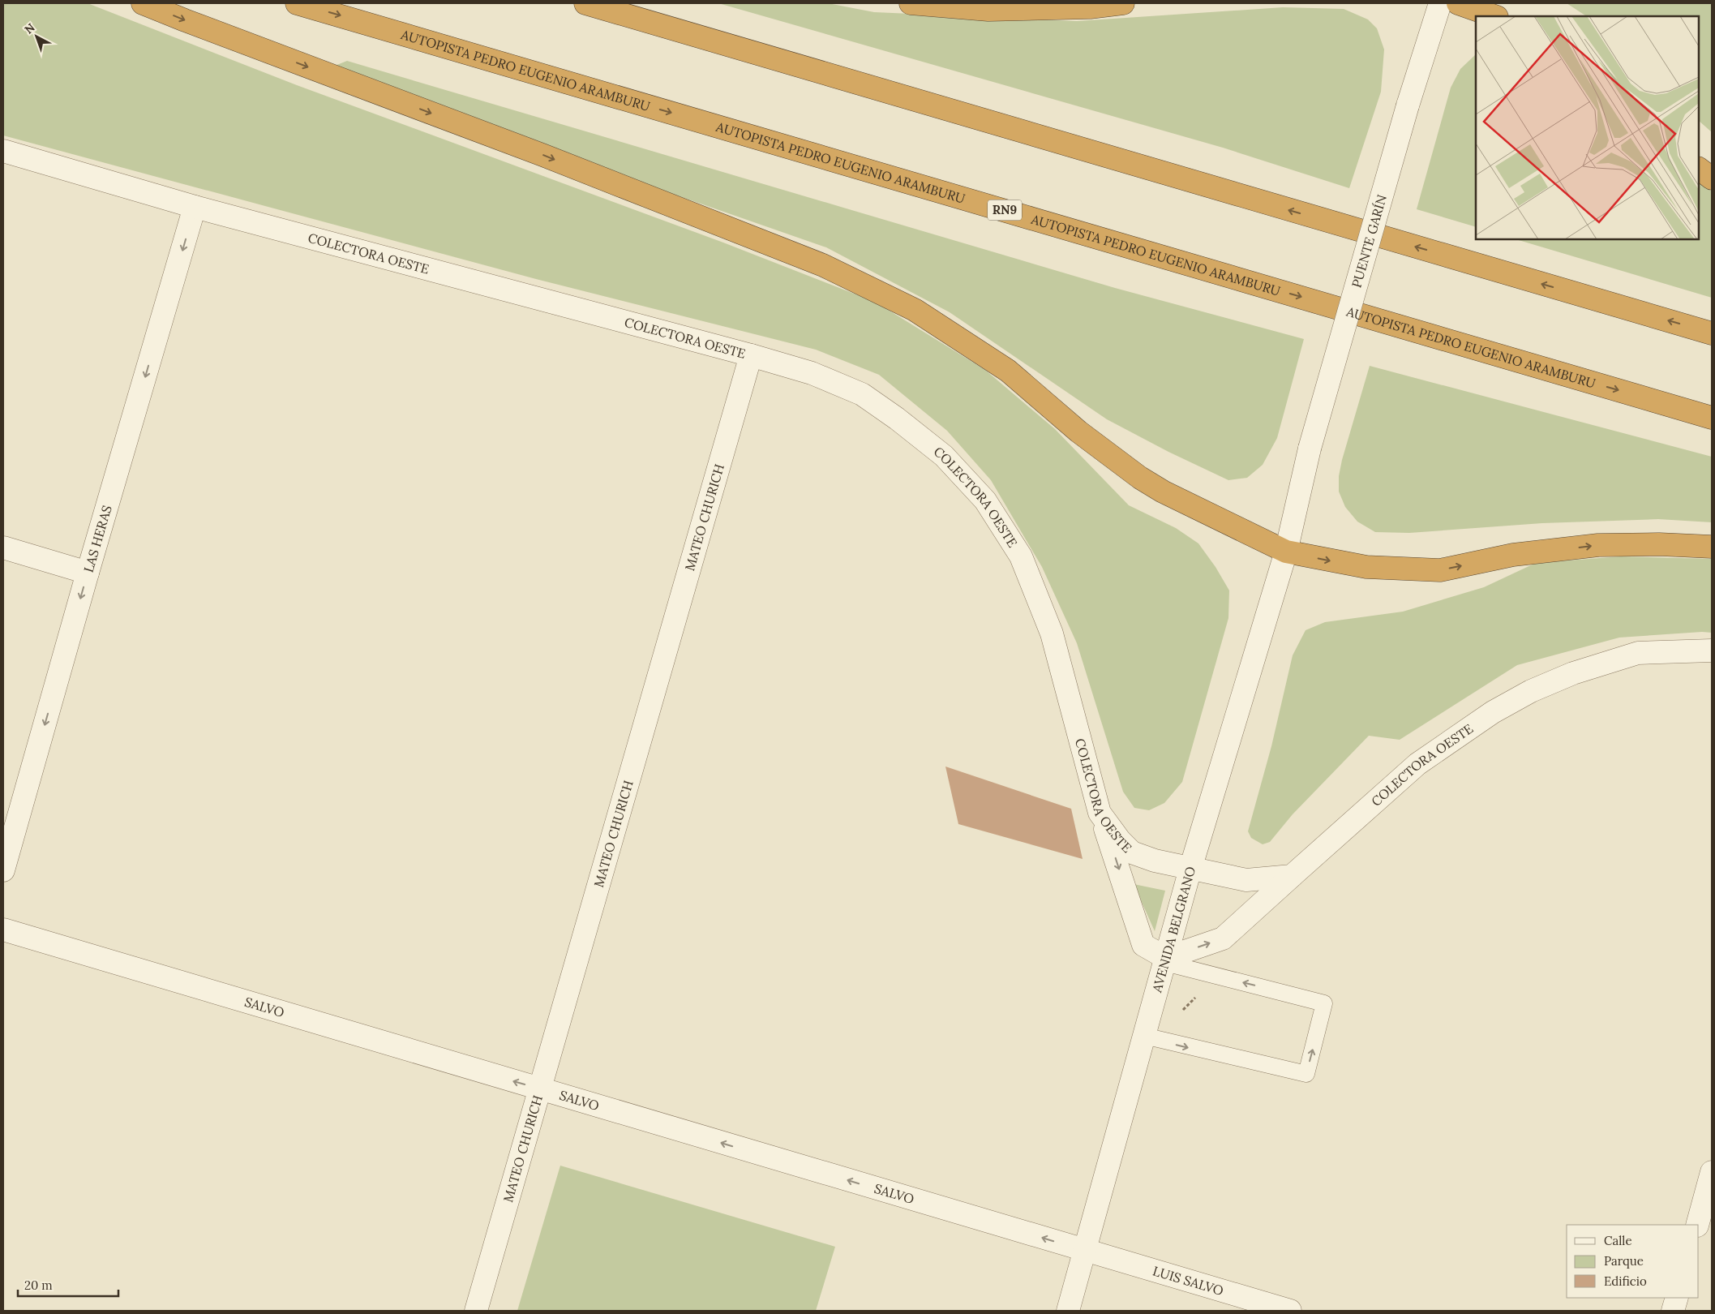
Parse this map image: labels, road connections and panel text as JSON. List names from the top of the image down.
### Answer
{
  "streets": {
    "highway": ["AUTOPISTA PEDRO EUGENIO ARAMBURU", "RN9"],
    "street": [
      "PUENTE GARÍN",
      "COLECTORA OESTE",
      "MATEO CHURICH",
      "LAS HERAS",
      "AVENIDA BELGRANO",
      "SALVO",
      "LUIS SALVO"
    ]
  },
  "crossings": [
    ["PUENTE GARÍN", "AVENIDA BELGRANO"],
    ["COLECTORA OESTE", "MATEO CHURICH"],
    ["COLECTORA OESTE", "LAS HERAS"],
    ["COLECTORA OESTE", "AVENIDA BELGRANO"],
    ["MATEO CHURICH", "SALVO"],
    ["AVENIDA BELGRANO", "SALVO"],
    ["AVENIDA BELGRANO", "LUIS SALVO"],
    ["SALVO", "LUIS SALVO"]
  ],
  "one_way": ["LAS HERAS", "SALVO"],
  "legend": ["Calle", "Parque", "Edificio"],
  "scale_bar": "20 m",
  "north": "top left"
}
